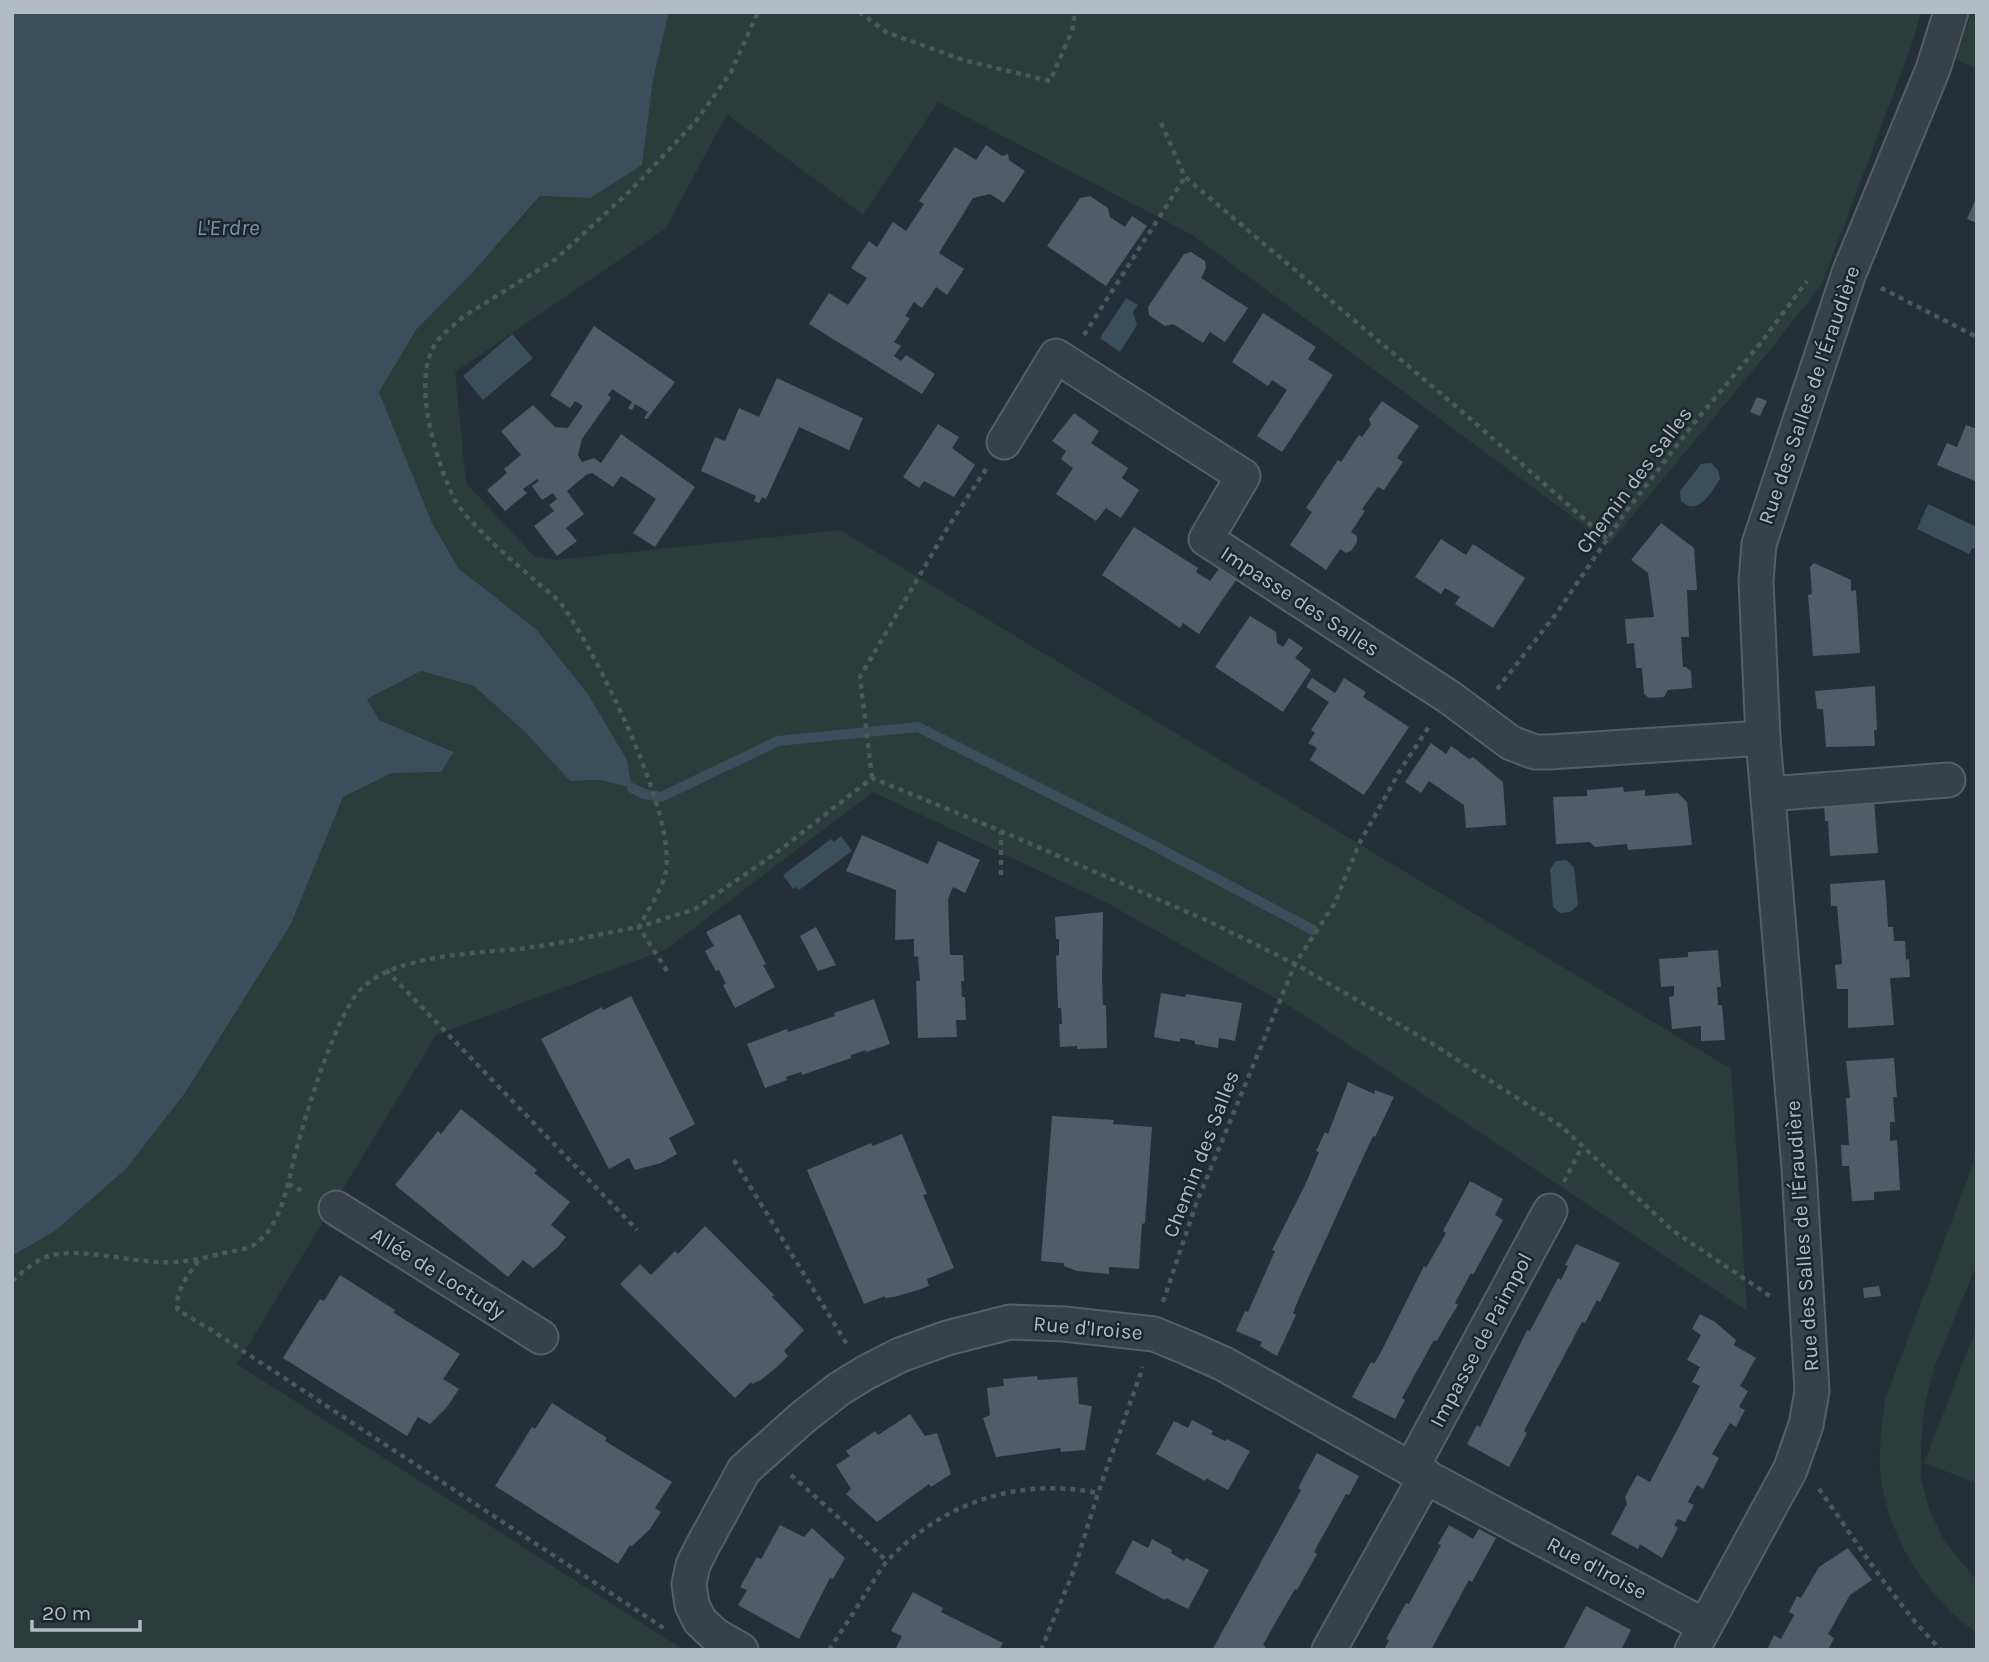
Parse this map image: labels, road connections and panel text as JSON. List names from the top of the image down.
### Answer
{
  "streets": {
    "street": [
      "Rue des Salles de l'Éraudière",
      "Impasse des Salles",
      "Allée de Loctudy",
      "Rue d'Iroise",
      "Impasse de Paimpol"
    ],
    "path": ["Chemin des Salles"]
  },
  "crossings": [
    ["Rue des Salles de l'Éraudière", "Impasse des Salles"],
    ["Rue des Salles de l'Éraudière", "Rue d'Iroise"],
    ["Chemin des Salles", "Impasse des Salles"],
    ["Chemin des Salles", "Rue d'Iroise"],
    ["Rue d'Iroise", "Impasse de Paimpol"]
  ],
  "water": ["L'Erdre"],
  "scale_bar": "20 m"
}
